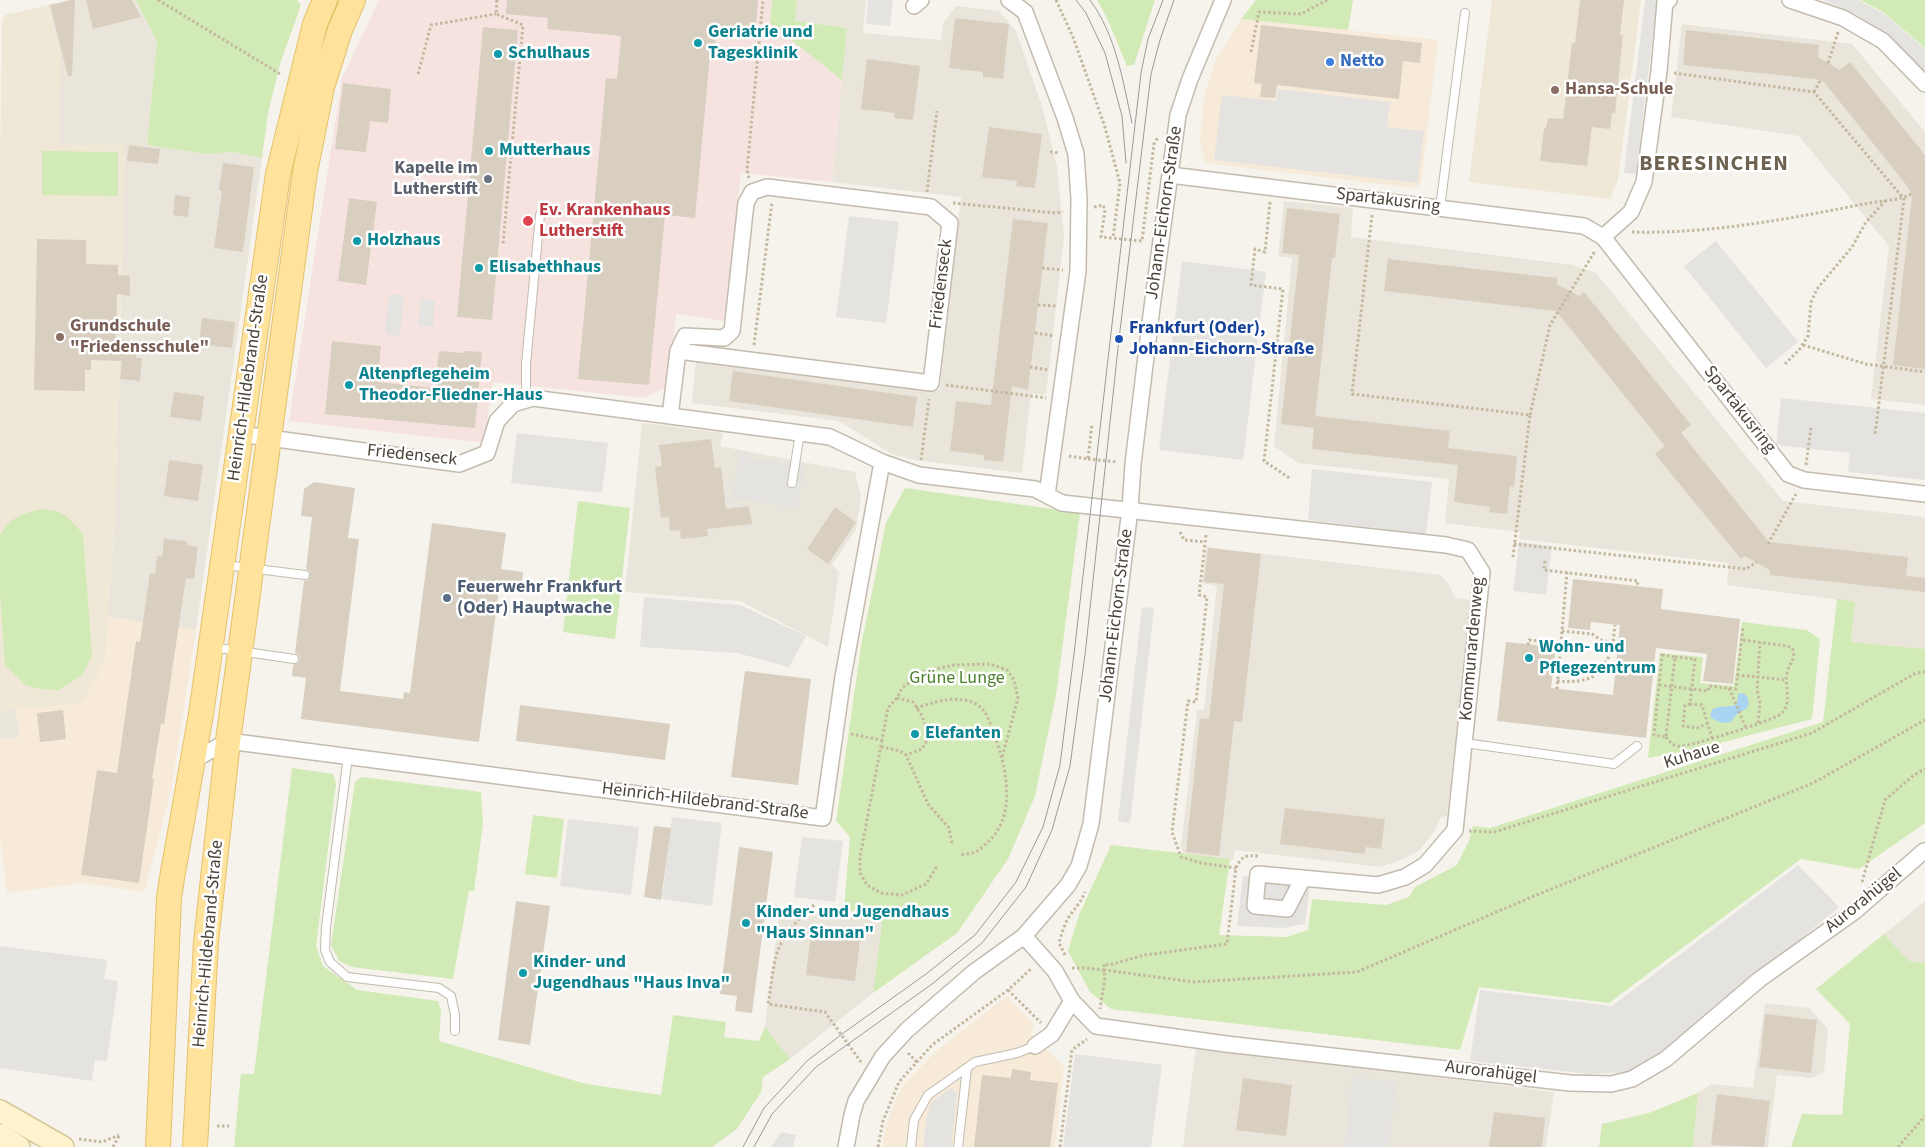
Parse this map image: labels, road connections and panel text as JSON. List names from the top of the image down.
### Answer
{
  "streets": {
    "main road": ["Heinrich-Hildebrand-Straße"],
    "street": [
      "Spartakusring",
      "Johann-Eichorn-Straße",
      "Friedenseck",
      "Kommunardenweg",
      "Aurorahügel"
    ],
    "path": ["Kuhaue"]
  },
  "crossings": [
    ["Spartakusring", "Johann-Eichorn-Straße"],
    ["Johann-Eichorn-Straße", "Kommunardenweg"],
    ["Friedenseck", "Heinrich-Hildebrand-Straße"],
    ["Kommunardenweg", "Kuhaue"]
  ],
  "districts": ["BERESINCHEN"],
  "parks": ["Grüne Lunge"],
  "places": [
    "Geriatrie und Tagesklinik",
    "Schulhaus",
    "Netto",
    "Hansa-Schule",
    "Mutterhaus",
    "Kapelle im Lutherstift",
    "Ev. Krankenhaus Lutherstift",
    "Holzhaus",
    "Elisabethhaus",
    "Grundschule \"Friedensschule\"",
    "Frankfurt (Oder), Johann-Eichorn-Straße",
    "Altenpflegeheim Theodor-Fliedner-Haus",
    "Feuerwehr Frankfurt (Oder) Hauptwache",
    "Wohn- und Pflegezentrum",
    "Elefanten",
    "Kinder- und Jugendhaus \"Haus Sinnan\"",
    "Kinder- und Jugendhaus \"Haus Inva\""
  ]
}
